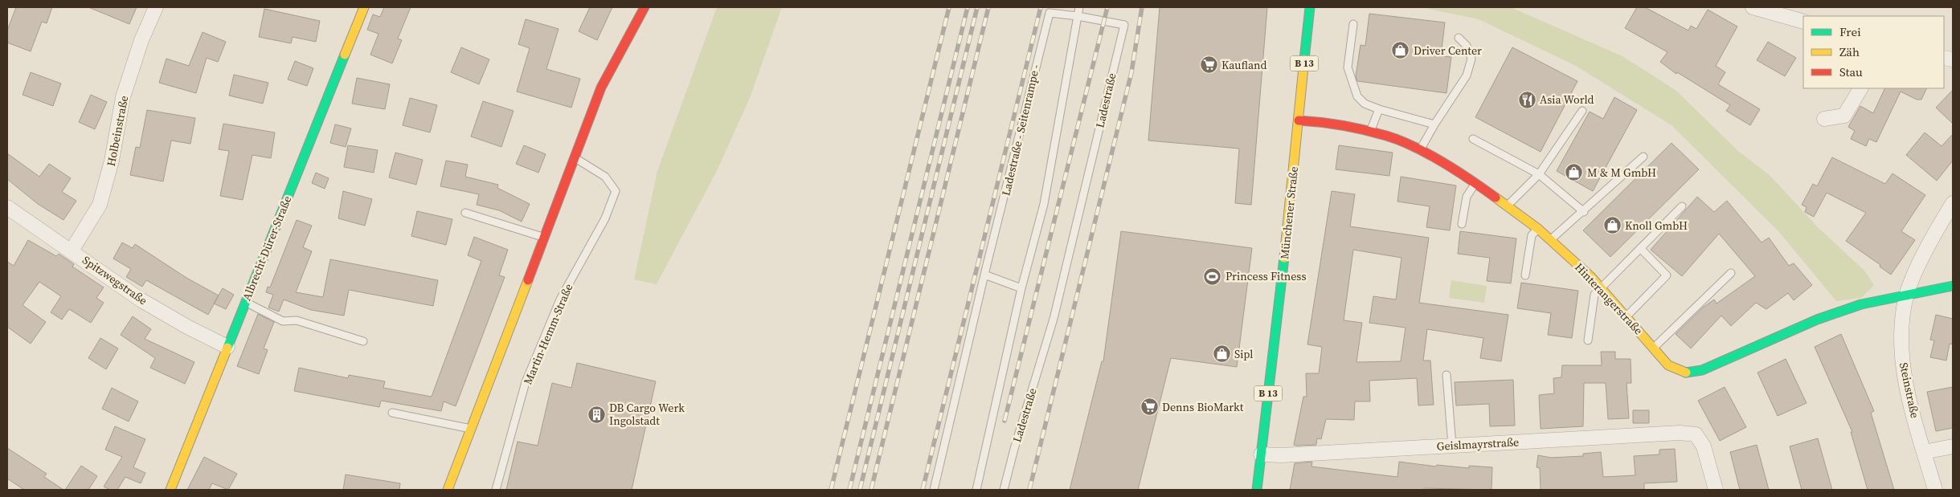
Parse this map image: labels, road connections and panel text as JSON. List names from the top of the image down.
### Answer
{
  "streets": {
    "street": [
      "B 13",
      "Holbeinstraße",
      "Münchener Straße",
      "Albrecht-Dürer-Straße",
      "Spitzwegstraße",
      "Hinterangerstraße",
      "Steinstraße",
      "Geislmayrstraße"
    ],
    "lane": ["Ladestraße", "Ladestraße - Seitenrampe -", "Martin-Hemm-Straße"]
  },
  "crossings": [
    ["Ladestraße", "Ladestraße - Seitenrampe -"],
    ["Holbeinstraße", "Spitzwegstraße"],
    ["Münchener Straße", "Hinterangerstraße"],
    ["Münchener Straße", "Geislmayrstraße"],
    ["Albrecht-Dürer-Straße", "Spitzwegstraße"],
    ["Hinterangerstraße", "Steinstraße"]
  ],
  "places": {
    "shop": [
      "Driver Center",
      "M & M GmbH",
      "Knoll GmbH",
      "Sipl"
    ],
    "supermarket": ["Kaufland", "Denns BioMarkt"],
    "restaurant": ["Asia World"],
    "sports": ["Princess Fitness"],
    "building": ["DB Cargo Werk Ingolstadt"]
  },
  "legend": ["Frei", "Zäh", "Stau"]
}
